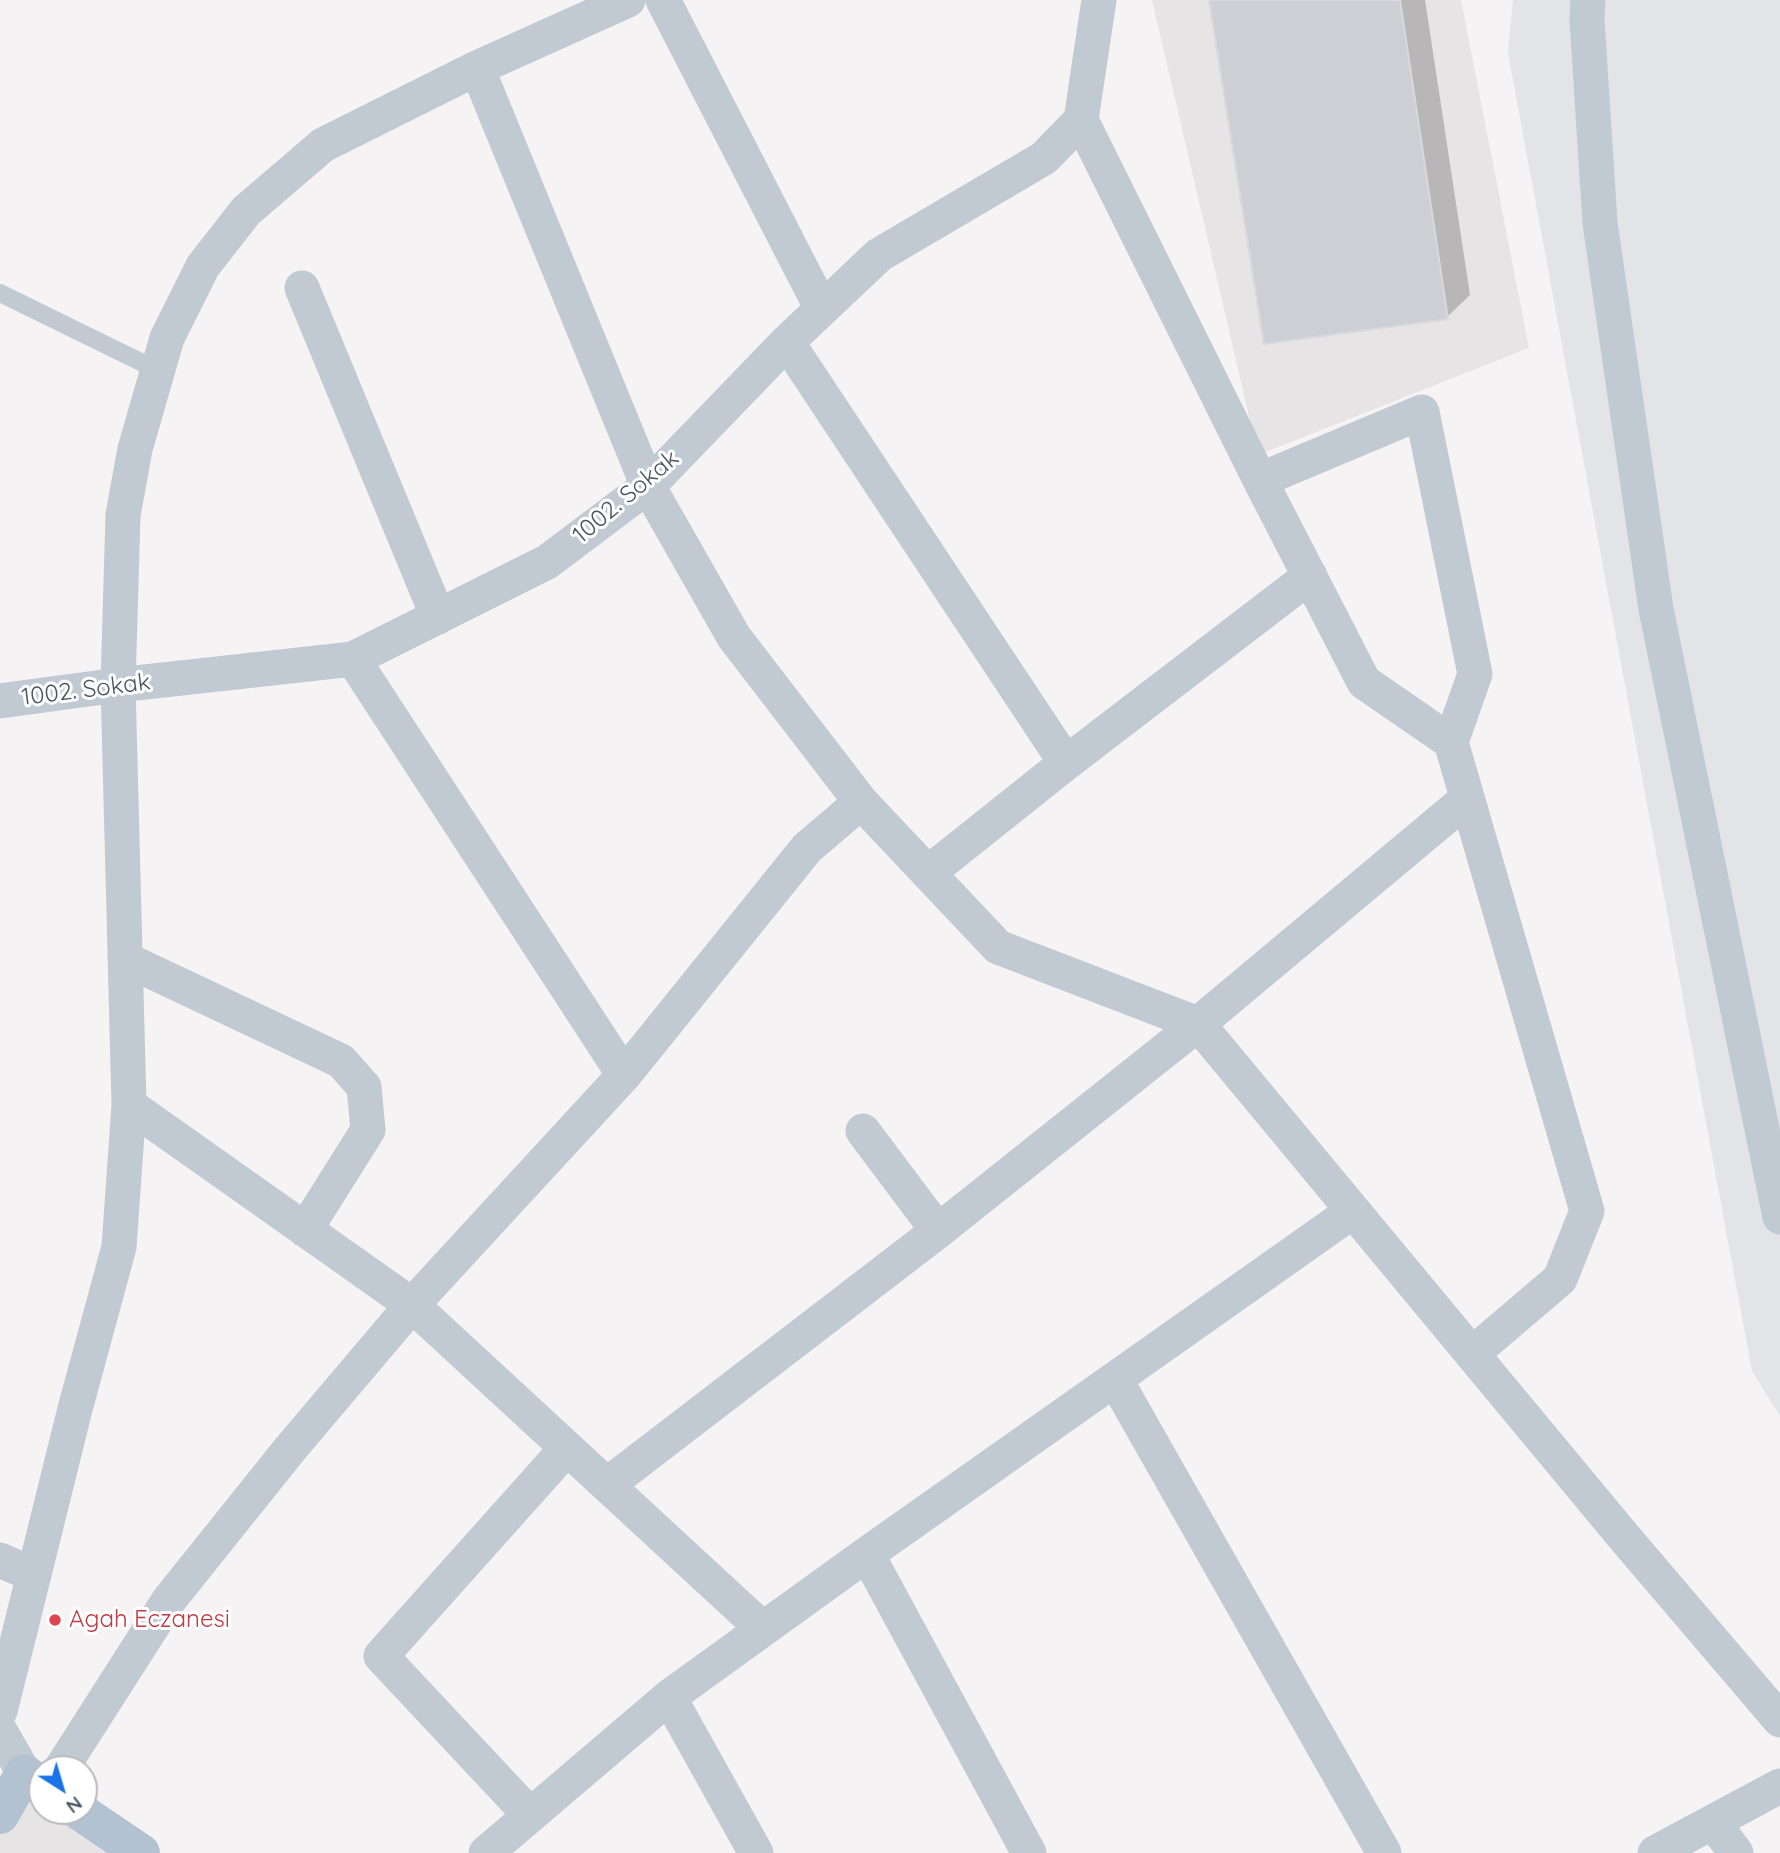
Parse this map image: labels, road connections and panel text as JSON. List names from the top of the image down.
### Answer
{
  "streets": {
    "street": ["1002. Sokak"]
  },
  "places": ["Agah Eczanesi"],
  "north": "bottom right"
}
